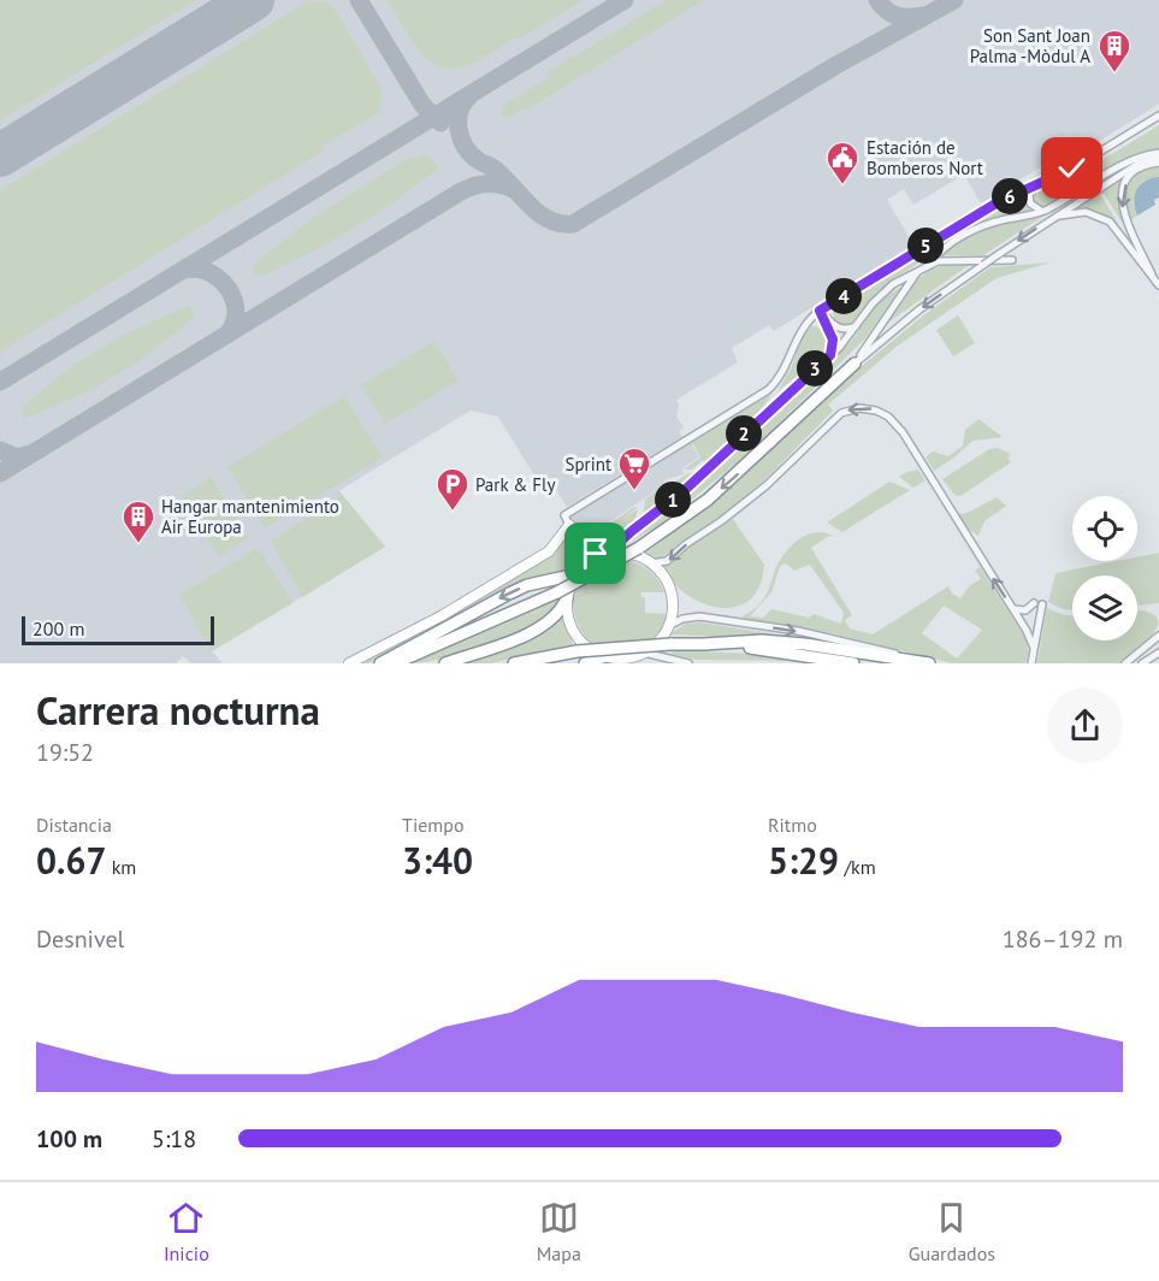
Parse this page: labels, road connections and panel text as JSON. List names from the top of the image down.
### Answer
{
  "places": {
    "building": ["Son Sant Joan Palma -Mòdul A", "Hangar mantenimiento Air Europa"],
    "public building": ["Estación de Bomberos Nort"],
    "supermarket": ["Sprint"],
    "parking": ["Park & Fly"]
  },
  "scale_bar": "200 m",
  "page": {
    "pins": [
      "6",
      "5",
      "4",
      "3",
      "2",
      "1"
    ],
    "scale": "200 m",
    "heading": ["Carrera nocturna", "19:52"],
    "stats": [
      ["Distancia", "0.67 km"],
      ["Tiempo", "3:40"],
      ["Ritmo", "5:29 /km"]
    ],
    "chart": ["Desnivel", "186–192 m"],
    "list": [
      {
        "name": "100 m",
        "note": "5:18"
      }
    ],
    "tabs": ["Inicio", "Mapa", "Guardados"]
  }
}
